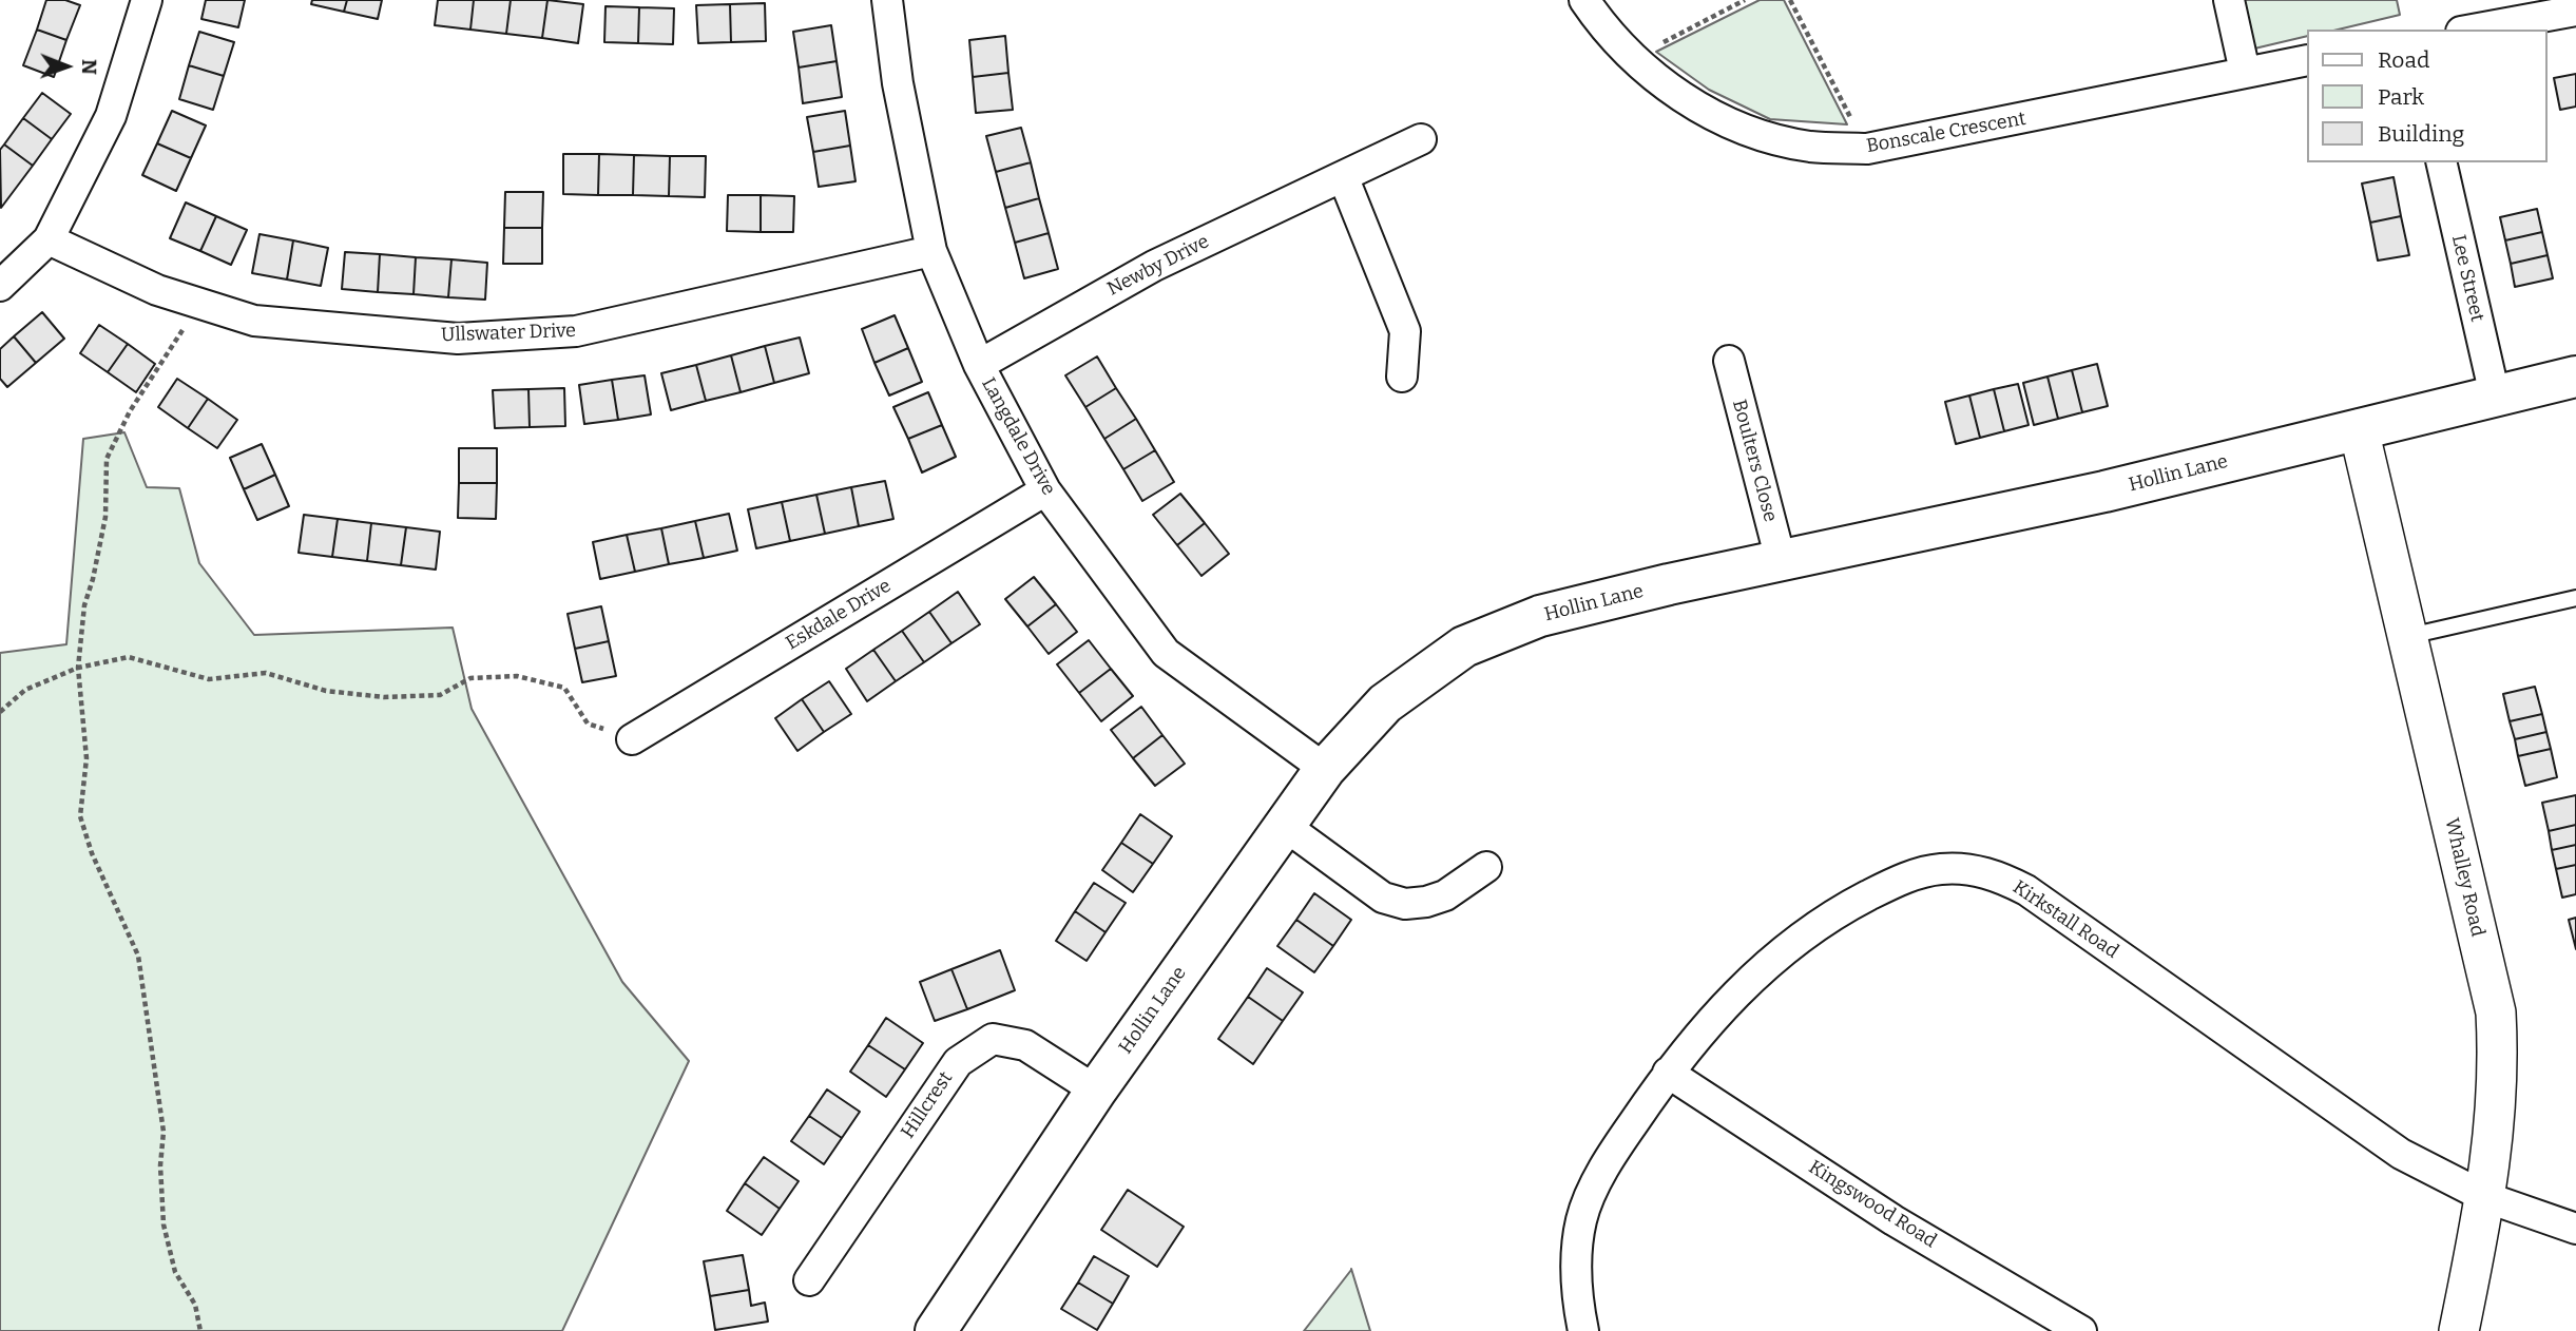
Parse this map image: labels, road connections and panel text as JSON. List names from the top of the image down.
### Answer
{
  "streets": {
    "main road": ["Hollin Lane"],
    "street": [
      "Bonscale Crescent",
      "Newby Drive",
      "Lee Street",
      "Ullswater Drive",
      "Langdale Drive",
      "Boulters Close",
      "Eskdale Drive",
      "Whalley Road",
      "Kirkstall Road",
      "Hillcrest",
      "Kingswood Road"
    ]
  },
  "crossings": [
    ["Newby Drive", "Langdale Drive"],
    ["Lee Street", "Hollin Lane"],
    ["Ullswater Drive", "Langdale Drive"],
    ["Langdale Drive", "Hollin Lane"],
    ["Langdale Drive", "Eskdale Drive"],
    ["Boulters Close", "Hollin Lane"],
    ["Hollin Lane", "Whalley Road"],
    ["Hollin Lane", "Hillcrest"],
    ["Whalley Road", "Kirkstall Road"],
    ["Kirkstall Road", "Kingswood Road"]
  ],
  "legend": ["Road", "Park", "Building"],
  "north": "right"
}
